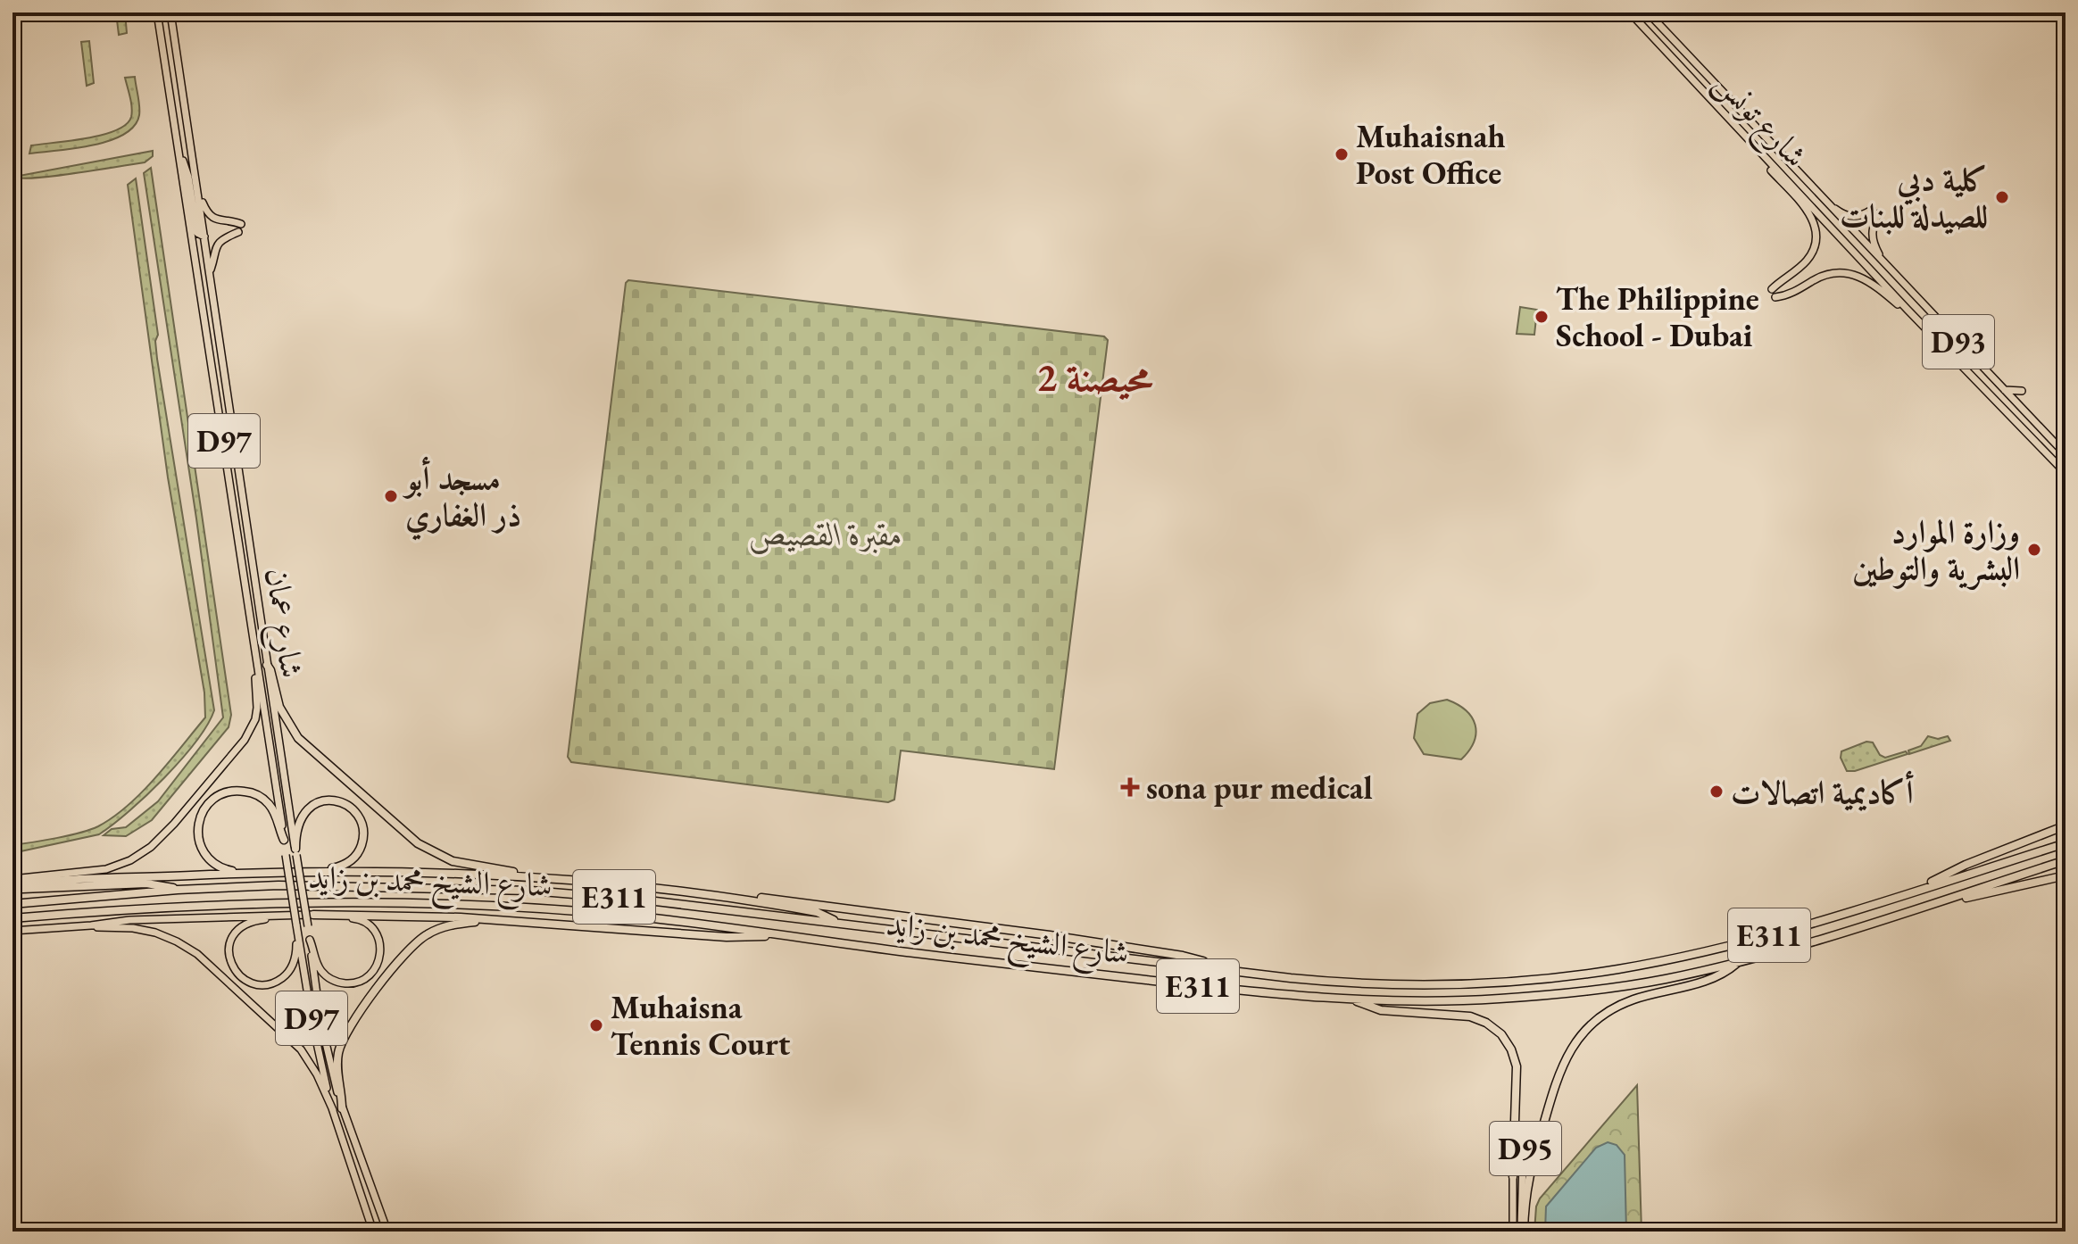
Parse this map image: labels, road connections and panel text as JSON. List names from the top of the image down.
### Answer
{
  "streets": {
    "highway": ["شارع الشيخ محمد بن زايد", "E311"],
    "main road": [
      "شارع تونس",
      "D93",
      "D97",
      "شارع عمان",
      "D95"
    ]
  },
  "districts": ["محيصنة 2"],
  "parks": ["مقبرة القصيص"],
  "places": {
    "other": [
      "Muhaisnah Post Office",
      "كلية دبي للصيدلة للبنات",
      "The Philippine School - Dubai",
      "مسجد أبو ذر الغفاري",
      "وزارة الموارد البشرية والتوطين",
      "أكاديمية اتصالات",
      "Muhaisna Tennis Court"
    ],
    "health": ["sona pur medical"]
  }
}
